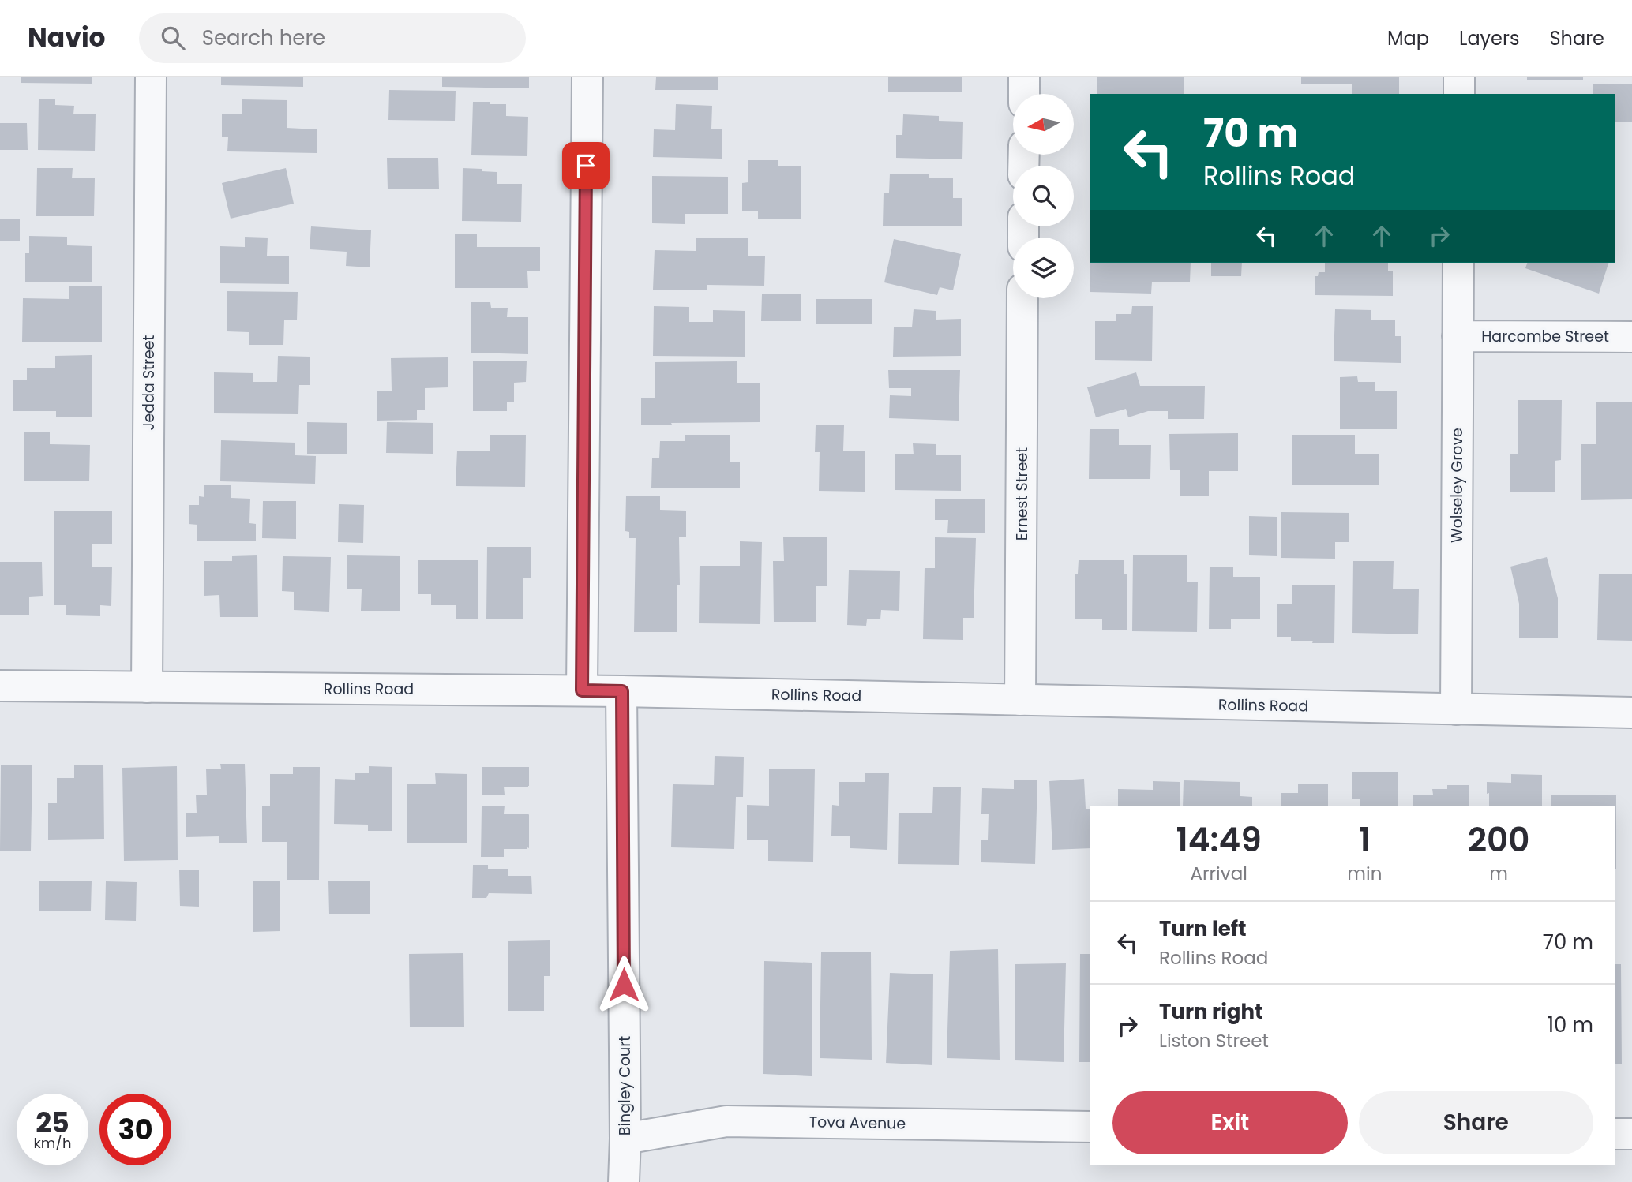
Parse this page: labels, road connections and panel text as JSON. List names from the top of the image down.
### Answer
{
  "streets": {
    "street": [
      "Harcombe Street",
      "Jedda Street",
      "Wolseley Grove",
      "Ernest Street",
      "Rollins Road",
      "Bingley Court",
      "Tova Avenue"
    ]
  },
  "crossings": [
    ["Harcombe Street", "Wolseley Grove"],
    ["Jedda Street", "Rollins Road"],
    ["Wolseley Grove", "Rollins Road"],
    ["Ernest Street", "Rollins Road"],
    ["Rollins Road", "Bingley Court"],
    ["Bingley Court", "Tova Avenue"]
  ],
  "north": "left",
  "page": {
    "header": "Navio",
    "search": "Search here",
    "nav": ["Map", "Layers", "Share"],
    "turn": ["70 m", "Rollins Road"],
    "eta": [
      "14:49",
      "Arrival",
      "1",
      "min",
      "200",
      "m"
    ],
    "list": [
      {
        "name": "Turn left",
        "note": "Rollins Road",
        "value": "70 m"
      },
      {
        "name": "Turn right",
        "note": "Liston Street",
        "value": "10 m"
      }
    ],
    "buttons": ["Exit", "Share"],
    "speed": "25 km/h",
    "limit": "30"
  }
}
